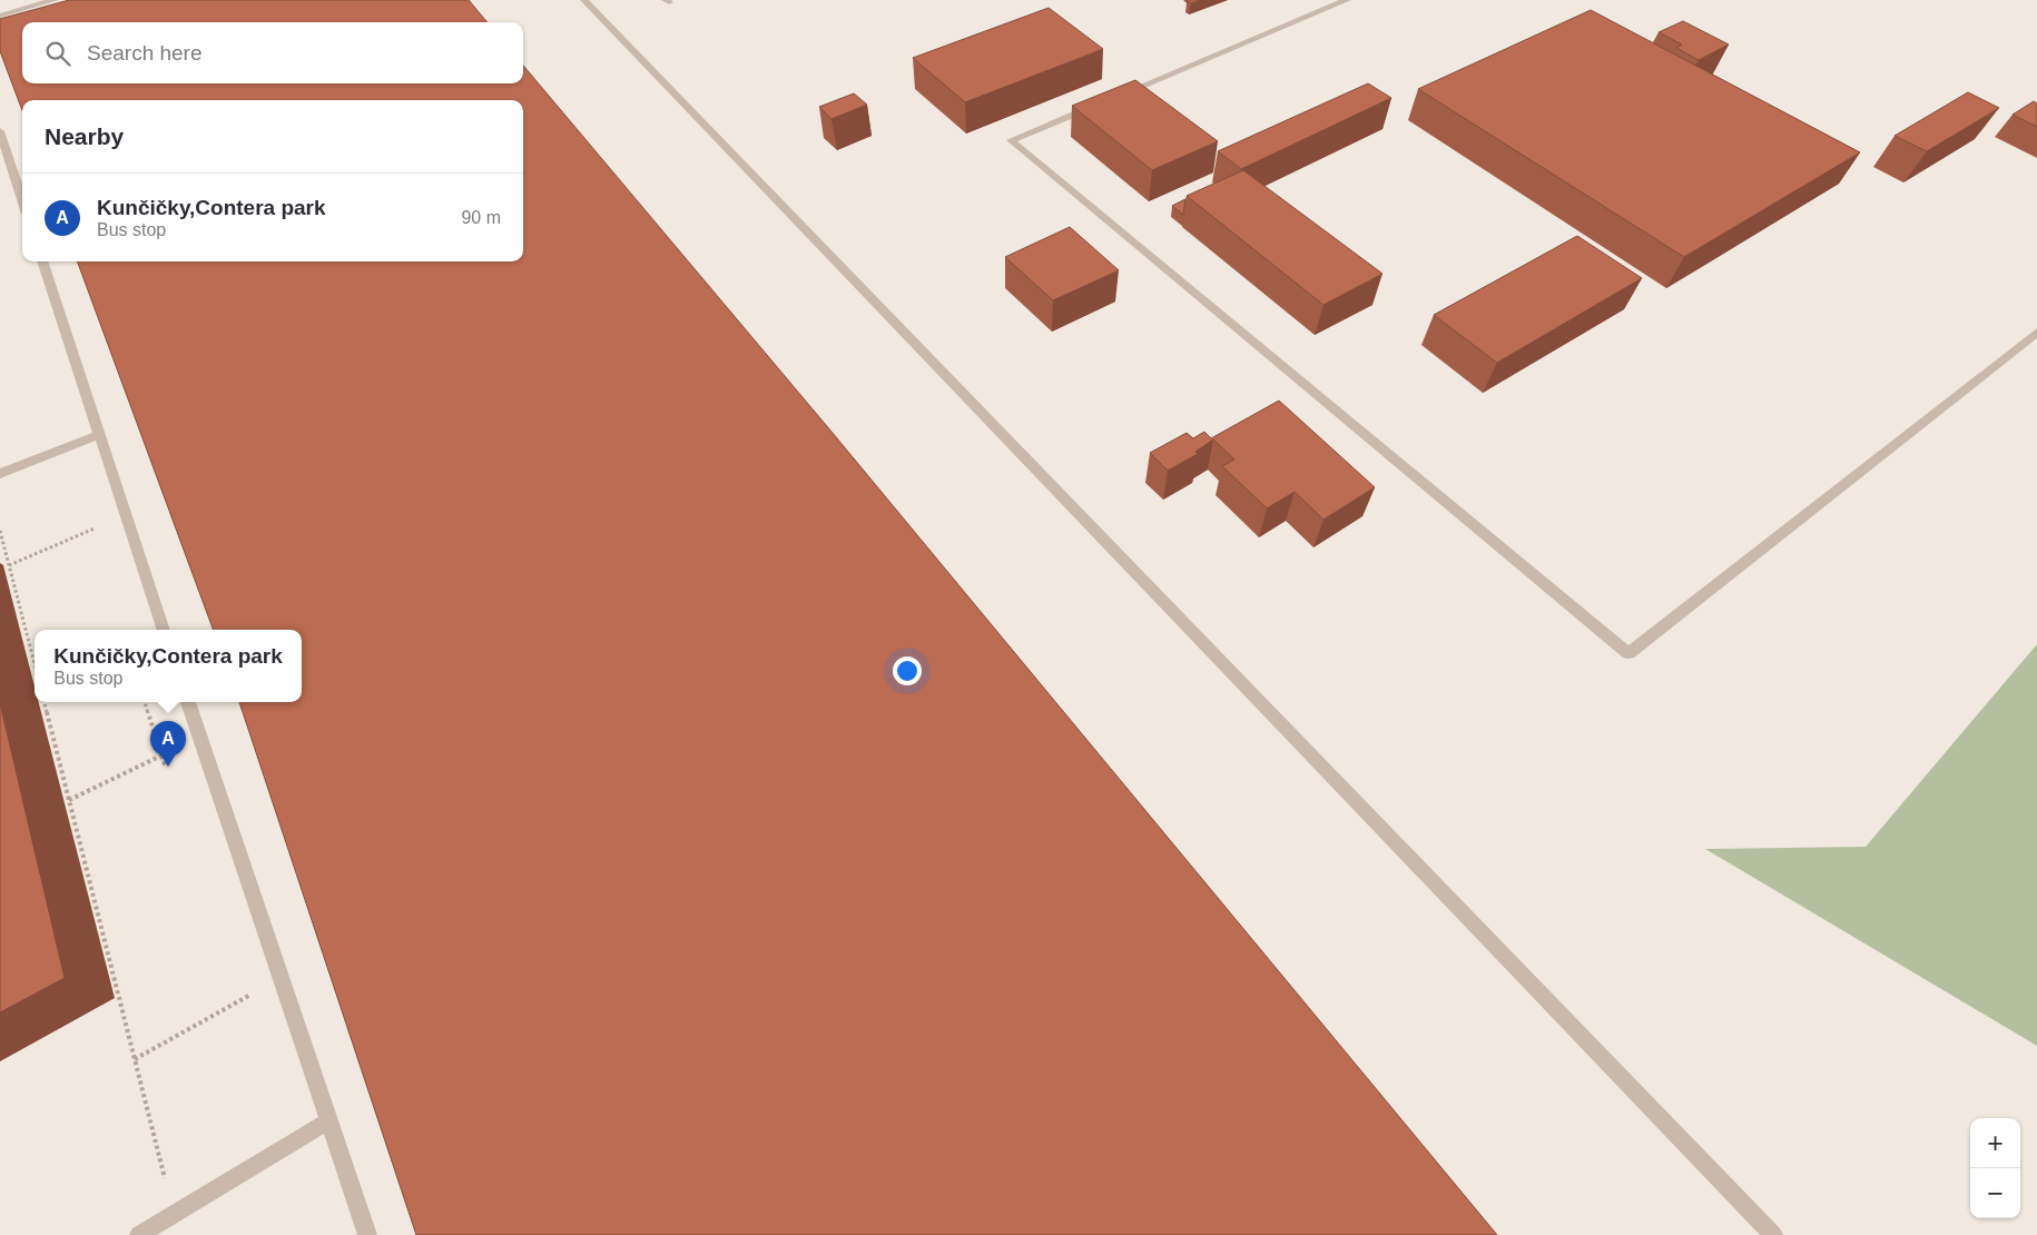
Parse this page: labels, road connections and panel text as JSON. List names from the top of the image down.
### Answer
{
  "page": {
    "search": "Search here",
    "heading": "Nearby",
    "list": [
      {
        "mark": "A",
        "name": "Kunčičky,Contera park",
        "note": "Bus stop",
        "value": "90 m"
      }
    ],
    "popup": ["Kunčičky,Contera park", "Bus stop"],
    "pins": "A",
    "map_buttons": ["+", "−"]
  }
}
